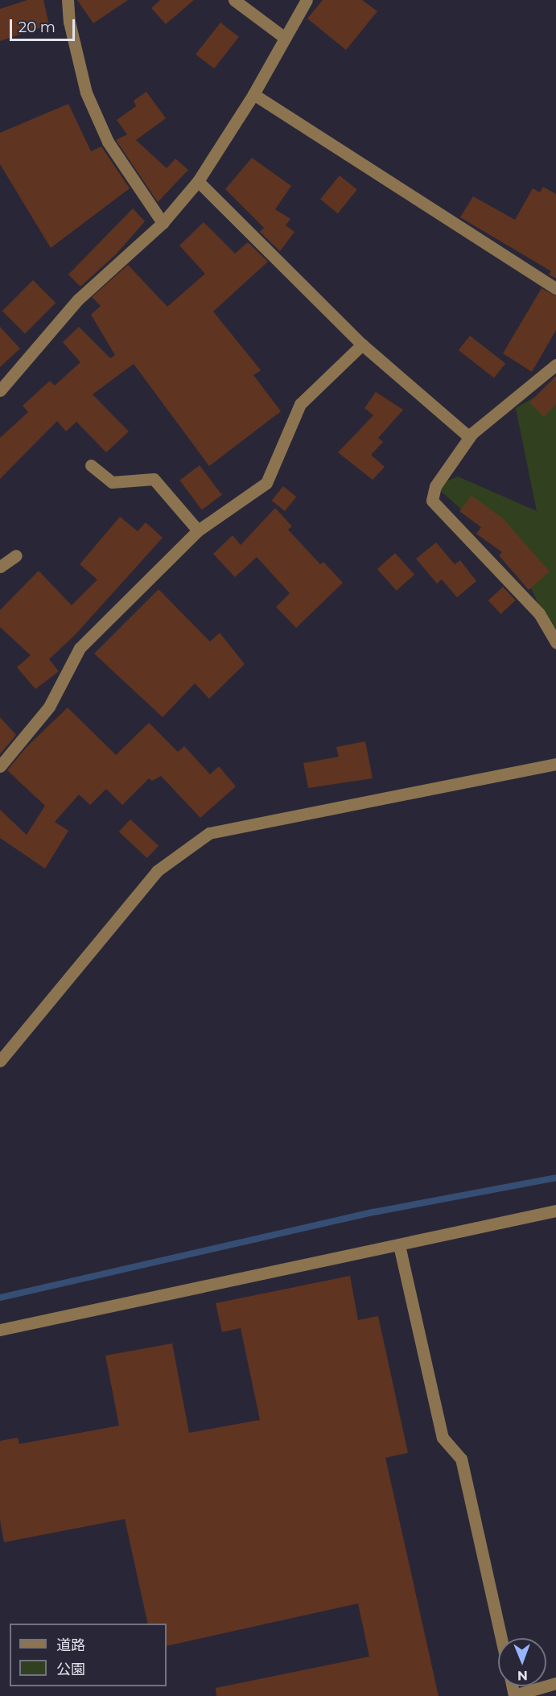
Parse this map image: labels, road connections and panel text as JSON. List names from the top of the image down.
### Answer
{
  "legend": ["道路", "公園"],
  "scale_bar": "20 m",
  "north": "bottom"
}
